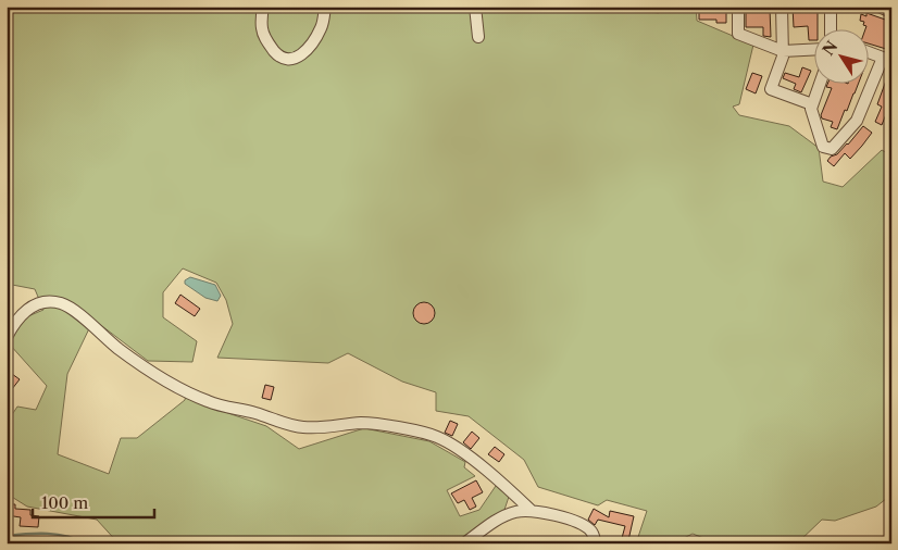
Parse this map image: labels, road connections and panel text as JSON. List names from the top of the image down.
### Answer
{
  "scale_bar": "100 m",
  "north": "top left"
}
